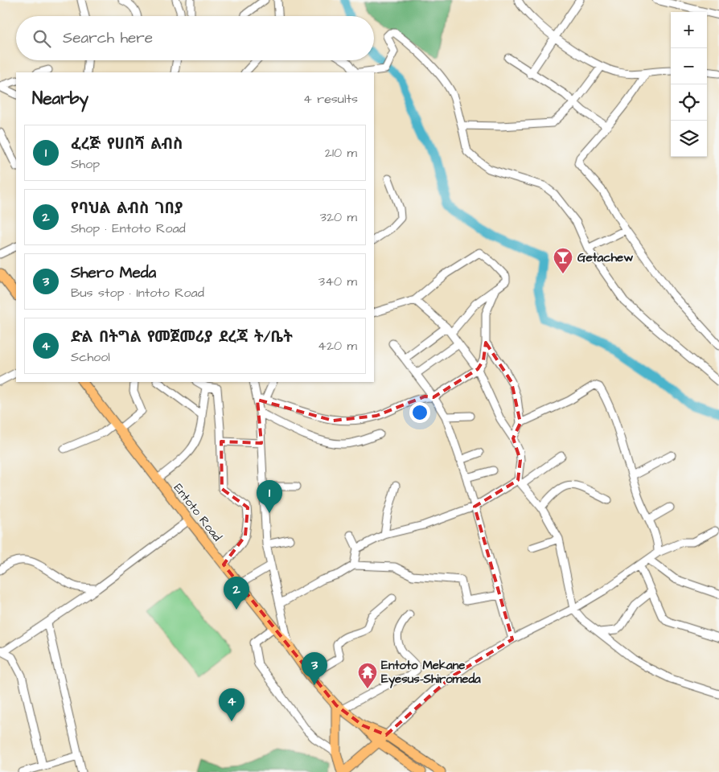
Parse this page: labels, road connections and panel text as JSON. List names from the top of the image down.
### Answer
{
  "streets": {
    "main road": ["Entoto Road"]
  },
  "places": {
    "bar": ["Getachew"],
    "temple": ["Entoto Mekane Eyesus-Shiromeda"]
  },
  "page": {
    "map_buttons": ["+", "−"],
    "search": "Search here",
    "heading": ["Nearby", "4 results"],
    "list": [
      {
        "mark": "1",
        "name": "ፈረጅ የሀበሻ ልብስ",
        "note": "Shop",
        "value": "210 m"
      },
      {
        "mark": "2",
        "name": "የባህል ልብስ ገበያ",
        "note": "Shop · Entoto Road",
        "value": "320 m"
      },
      {
        "mark": "3",
        "name": "Shero Meda",
        "note": "Bus stop · Intoto Road",
        "value": "340 m"
      },
      {
        "mark": "4",
        "name": "ድል በትግል የመጀመሪያ ደረጃ ት/ቤት",
        "note": "School",
        "value": "420 m"
      }
    ],
    "pins": [
      "1",
      "2",
      "3",
      "4"
    ]
  }
}
